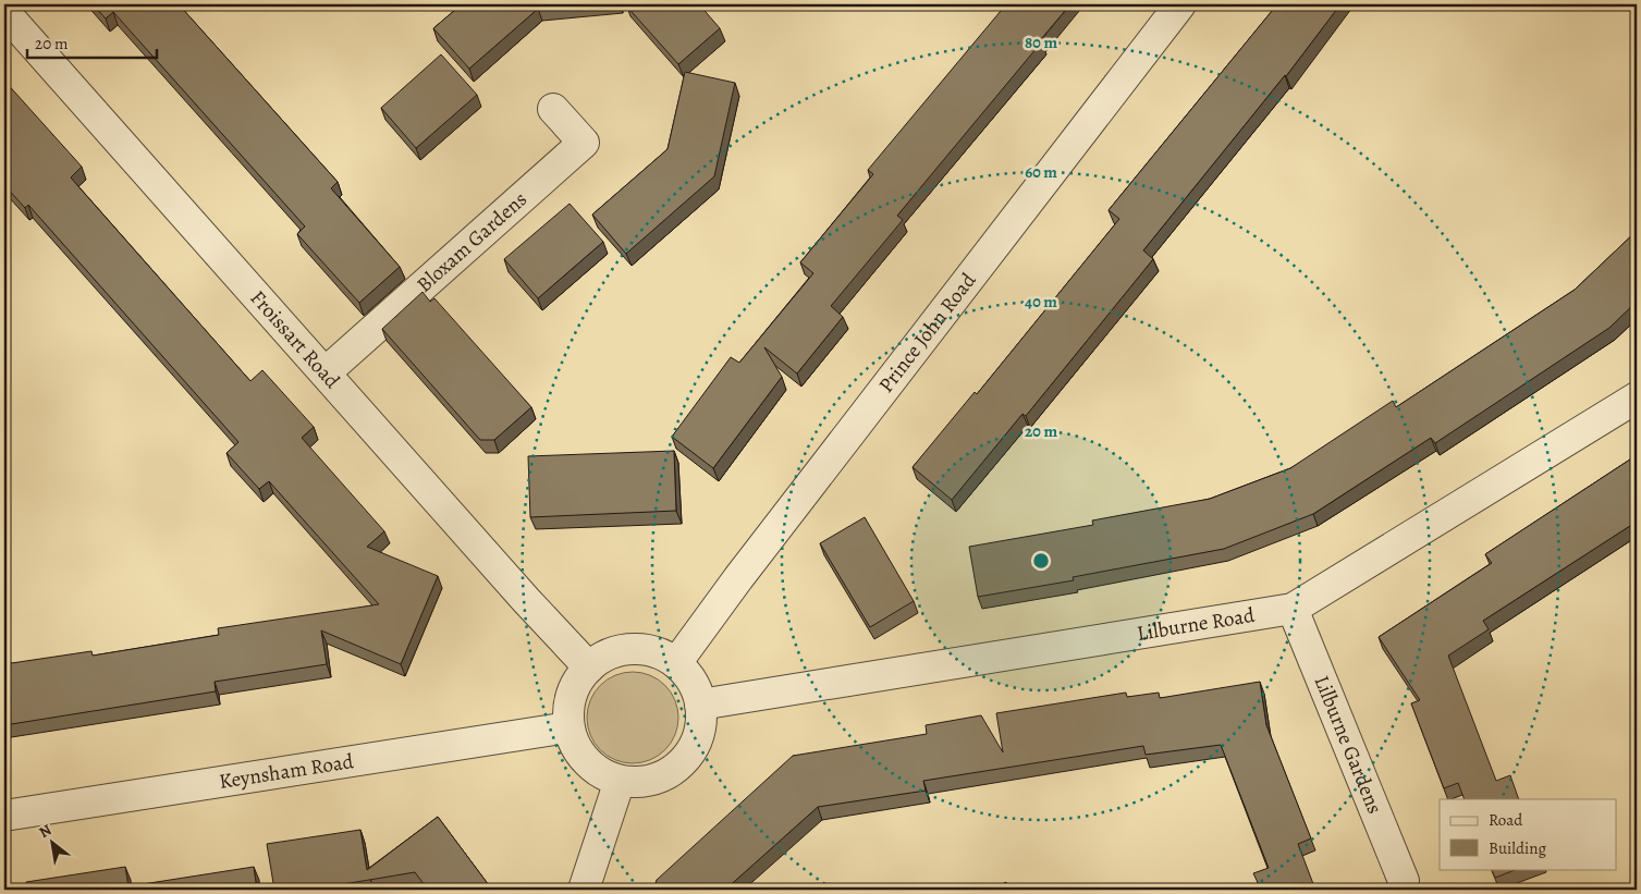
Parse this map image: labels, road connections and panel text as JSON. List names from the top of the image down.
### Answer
{
  "streets": {
    "street": [
      "Bloxam Gardens",
      "Prince John Road",
      "Froissart Road",
      "Lilburne Road",
      "Lilburne Gardens",
      "Keynsham Road"
    ]
  },
  "crossings": [
    ["Bloxam Gardens", "Froissart Road"],
    ["Prince John Road", "Froissart Road"],
    ["Prince John Road", "Lilburne Road"],
    ["Prince John Road", "Keynsham Road"],
    ["Froissart Road", "Lilburne Road"],
    ["Froissart Road", "Keynsham Road"],
    ["Lilburne Road", "Lilburne Gardens"],
    ["Lilburne Road", "Keynsham Road"]
  ],
  "legend": ["Road", "Building"],
  "scale_bar": "20 m",
  "north": "top left",
  "rings": [
    "80 m",
    "60 m",
    "40 m",
    "20 m"
  ]
}
